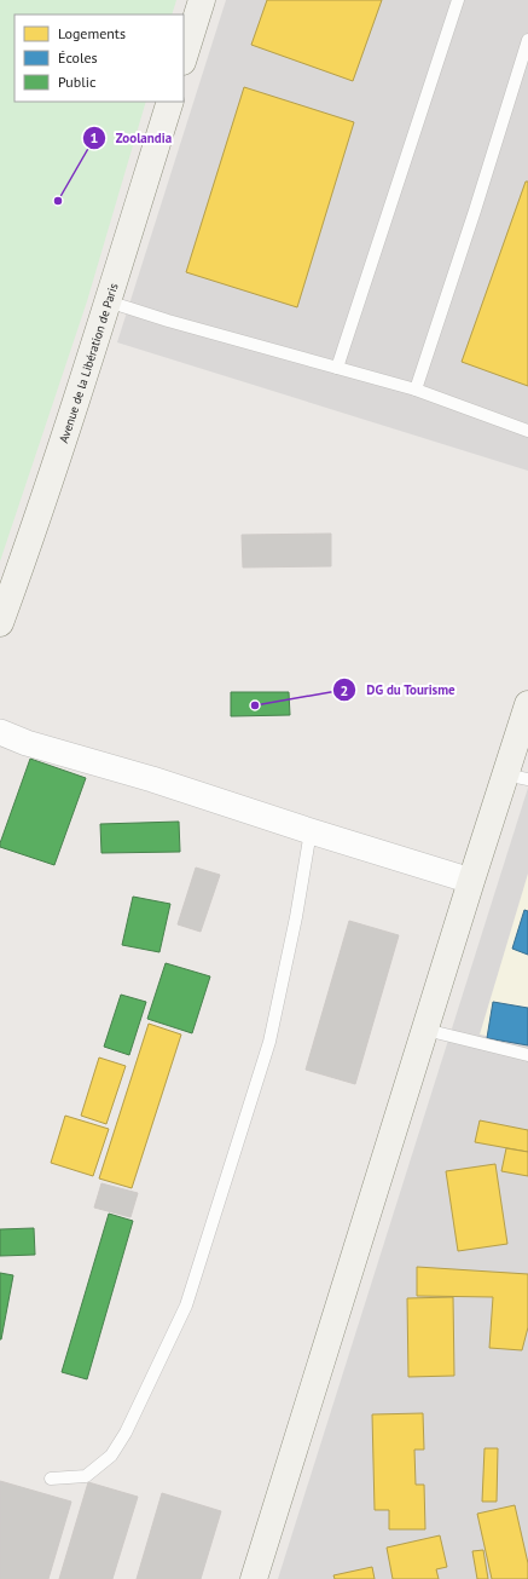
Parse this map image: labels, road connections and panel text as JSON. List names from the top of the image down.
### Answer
{
  "streets": {
    "street": ["Avenue de la Libération de Paris"]
  },
  "places": ["Zoolandia", "DG du Tourisme"],
  "legend": ["Logements", "Écoles", "Public"]
}
